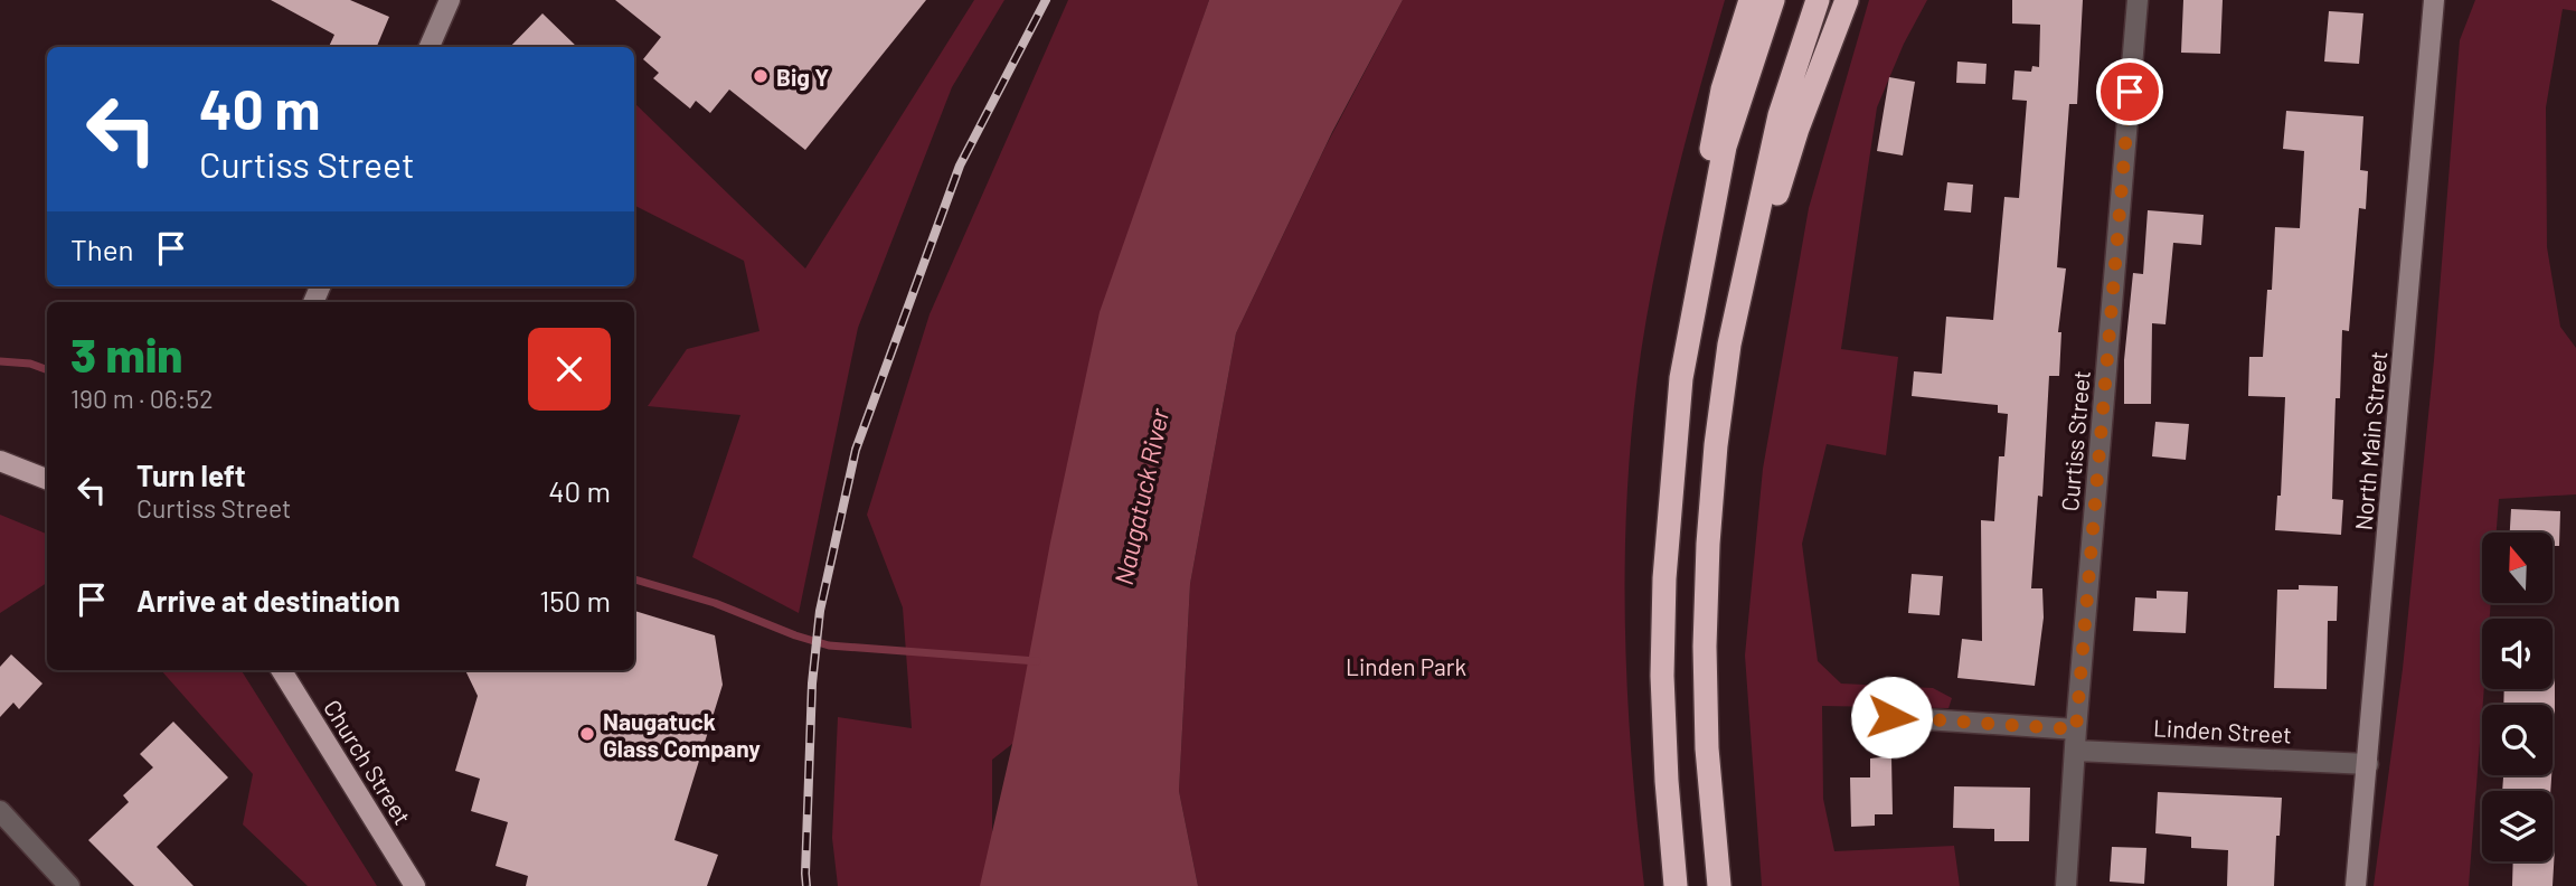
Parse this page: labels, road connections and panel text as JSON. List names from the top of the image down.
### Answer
{
  "streets": {
    "main road": ["North Main Street", "Church Street"],
    "street": ["Curtiss Street", "Linden Street"]
  },
  "crossings": [
    ["Curtiss Street", "Linden Street"],
    ["North Main Street", "Linden Street"]
  ],
  "water": ["Naugatuck River"],
  "parks": ["Linden Park"],
  "places": ["Big Y", "Naugatuck Glass Company"],
  "north": "top",
  "page": {
    "turn": ["40 m", "Curtiss Street"],
    "then": "Then",
    "heading": ["3 min", "190 m · 06:52"],
    "list": [
      {
        "name": "Turn left",
        "note": "Curtiss Street",
        "value": "40 m"
      },
      {
        "name": "Arrive at destination",
        "value": "150 m"
      }
    ]
  }
}
